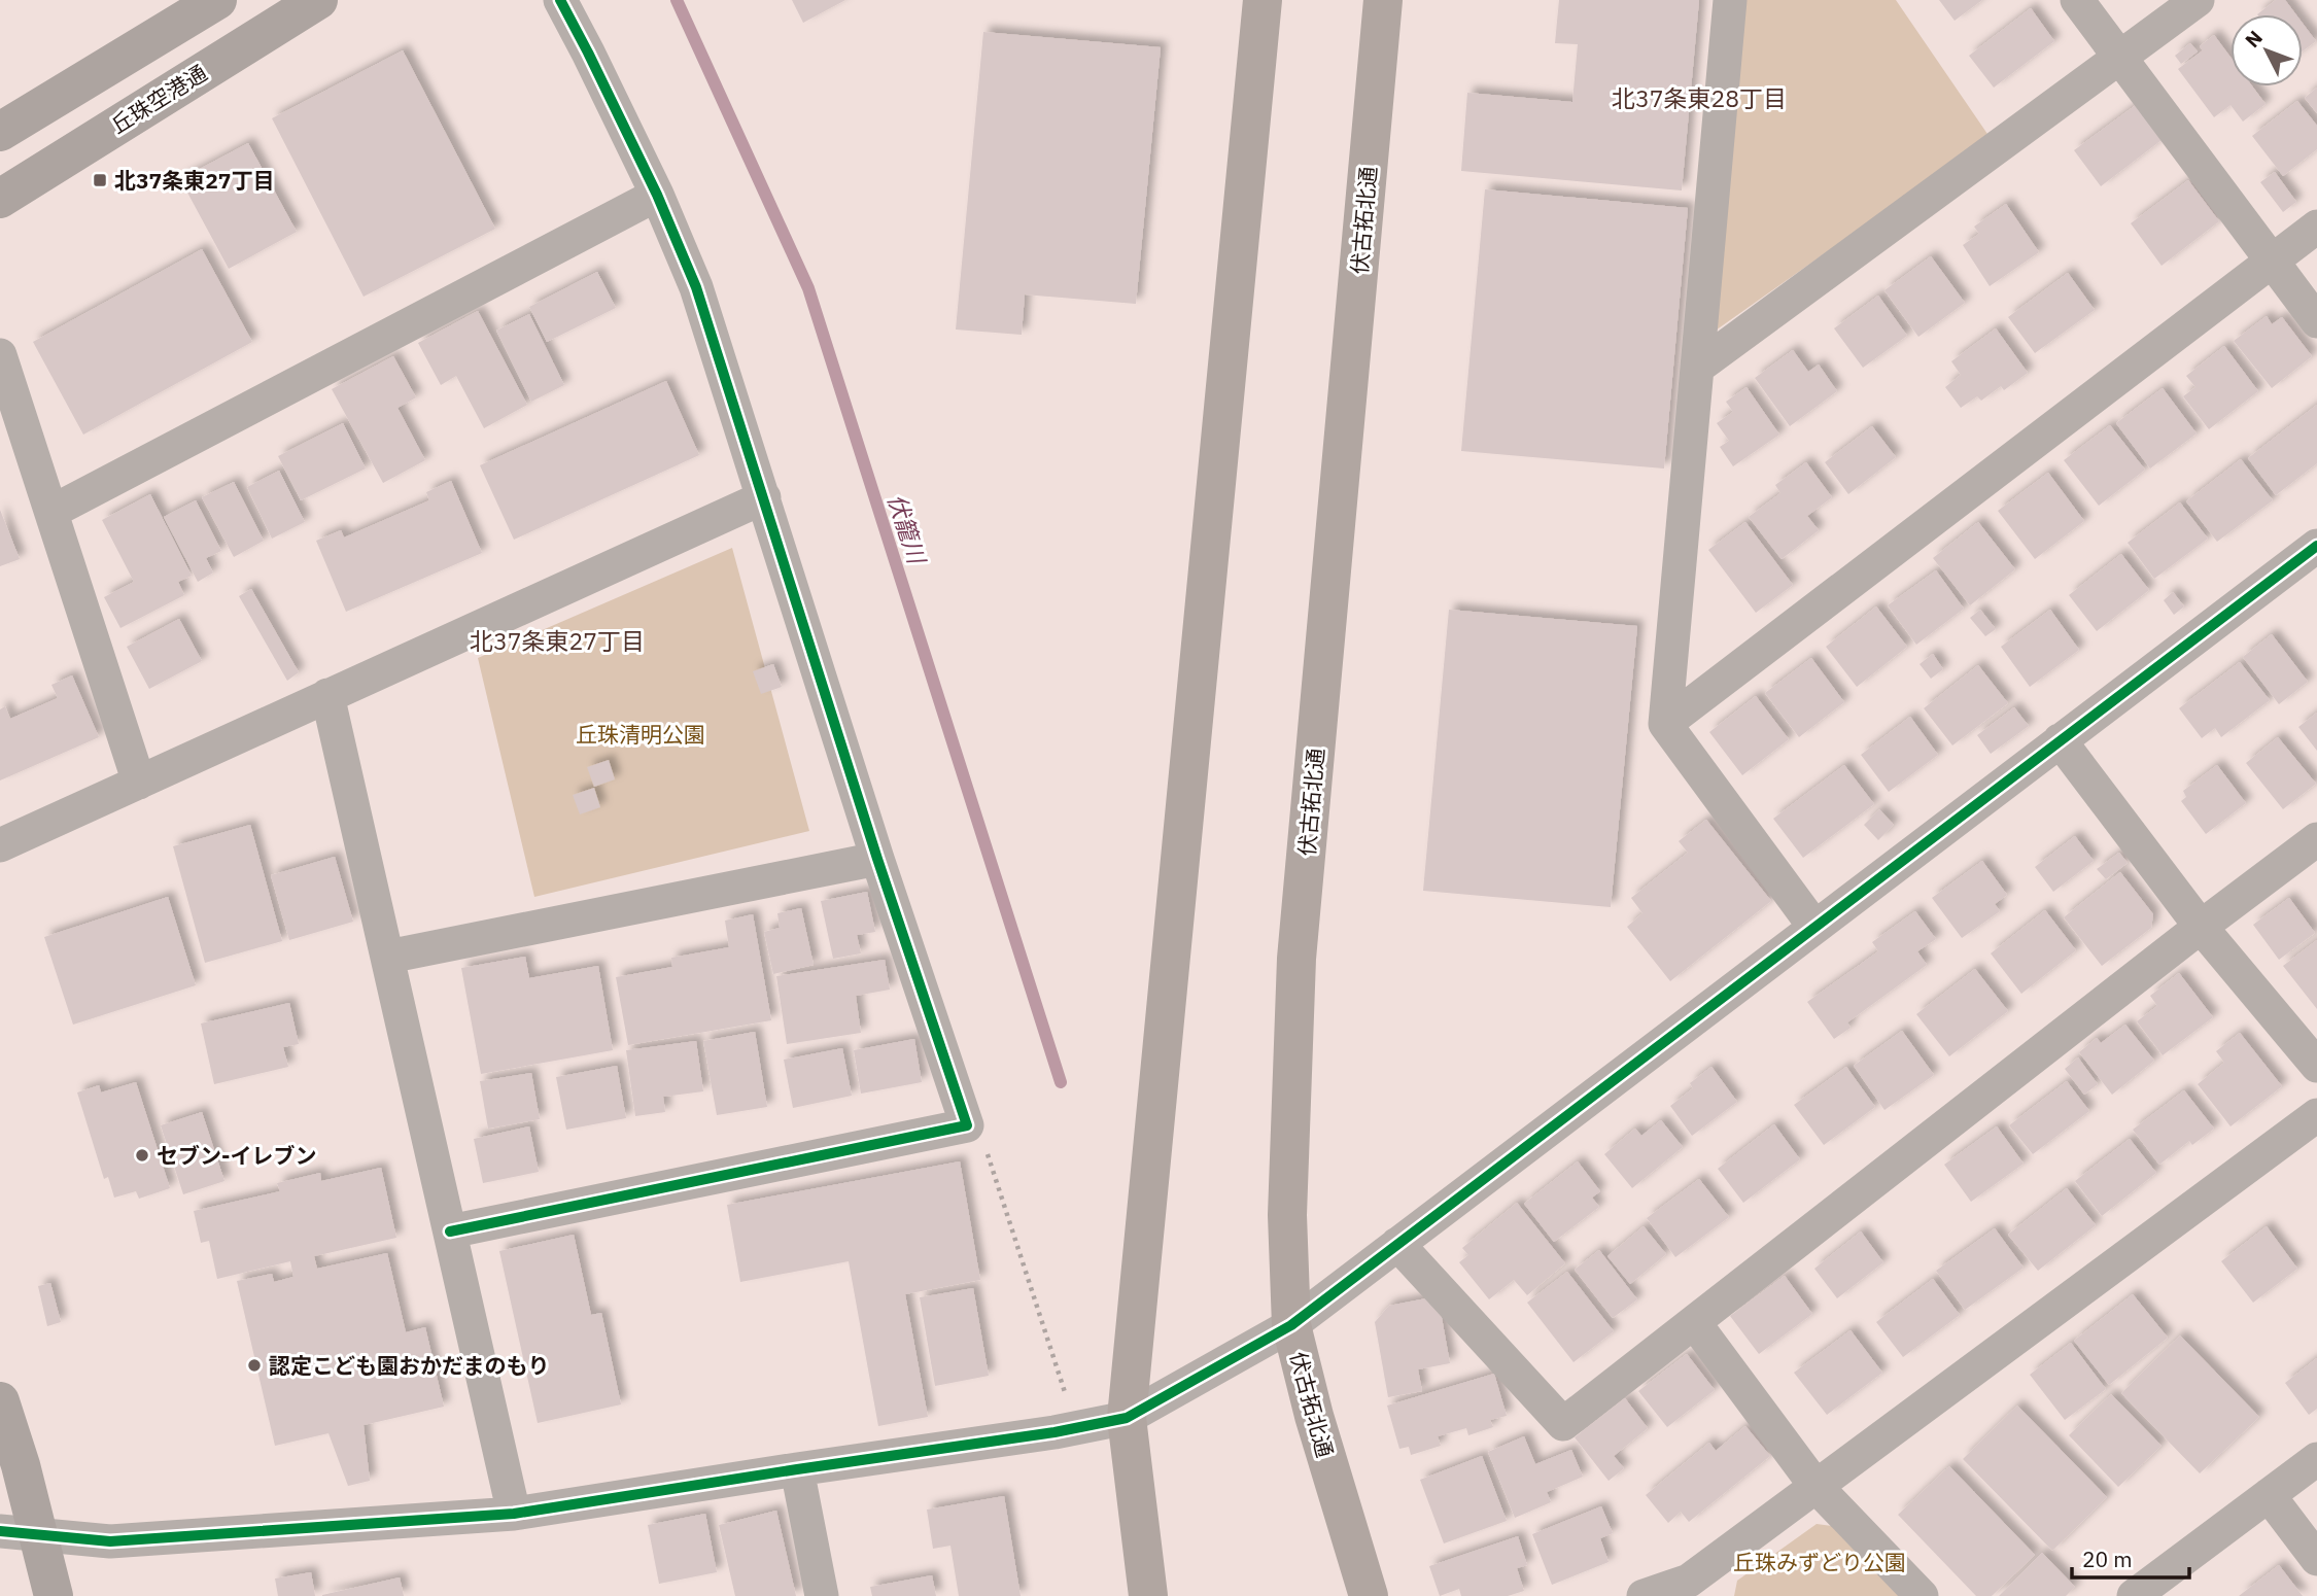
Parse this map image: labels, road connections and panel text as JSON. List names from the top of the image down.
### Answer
{
  "streets": {
    "main road": ["丘珠空港通", "伏古拓北通"]
  },
  "districts": ["北37条東28丁目", "北37条東27丁目"],
  "water": ["伏籠川"],
  "parks": ["丘珠清明公園", "丘珠みずどり公園"],
  "places": {
    "transit": ["北37条東27丁目"],
    "other": ["セブン-イレブン", "認定こども園おかだまのもり"]
  },
  "scale_bar": "20 m",
  "north": "top left"
}
